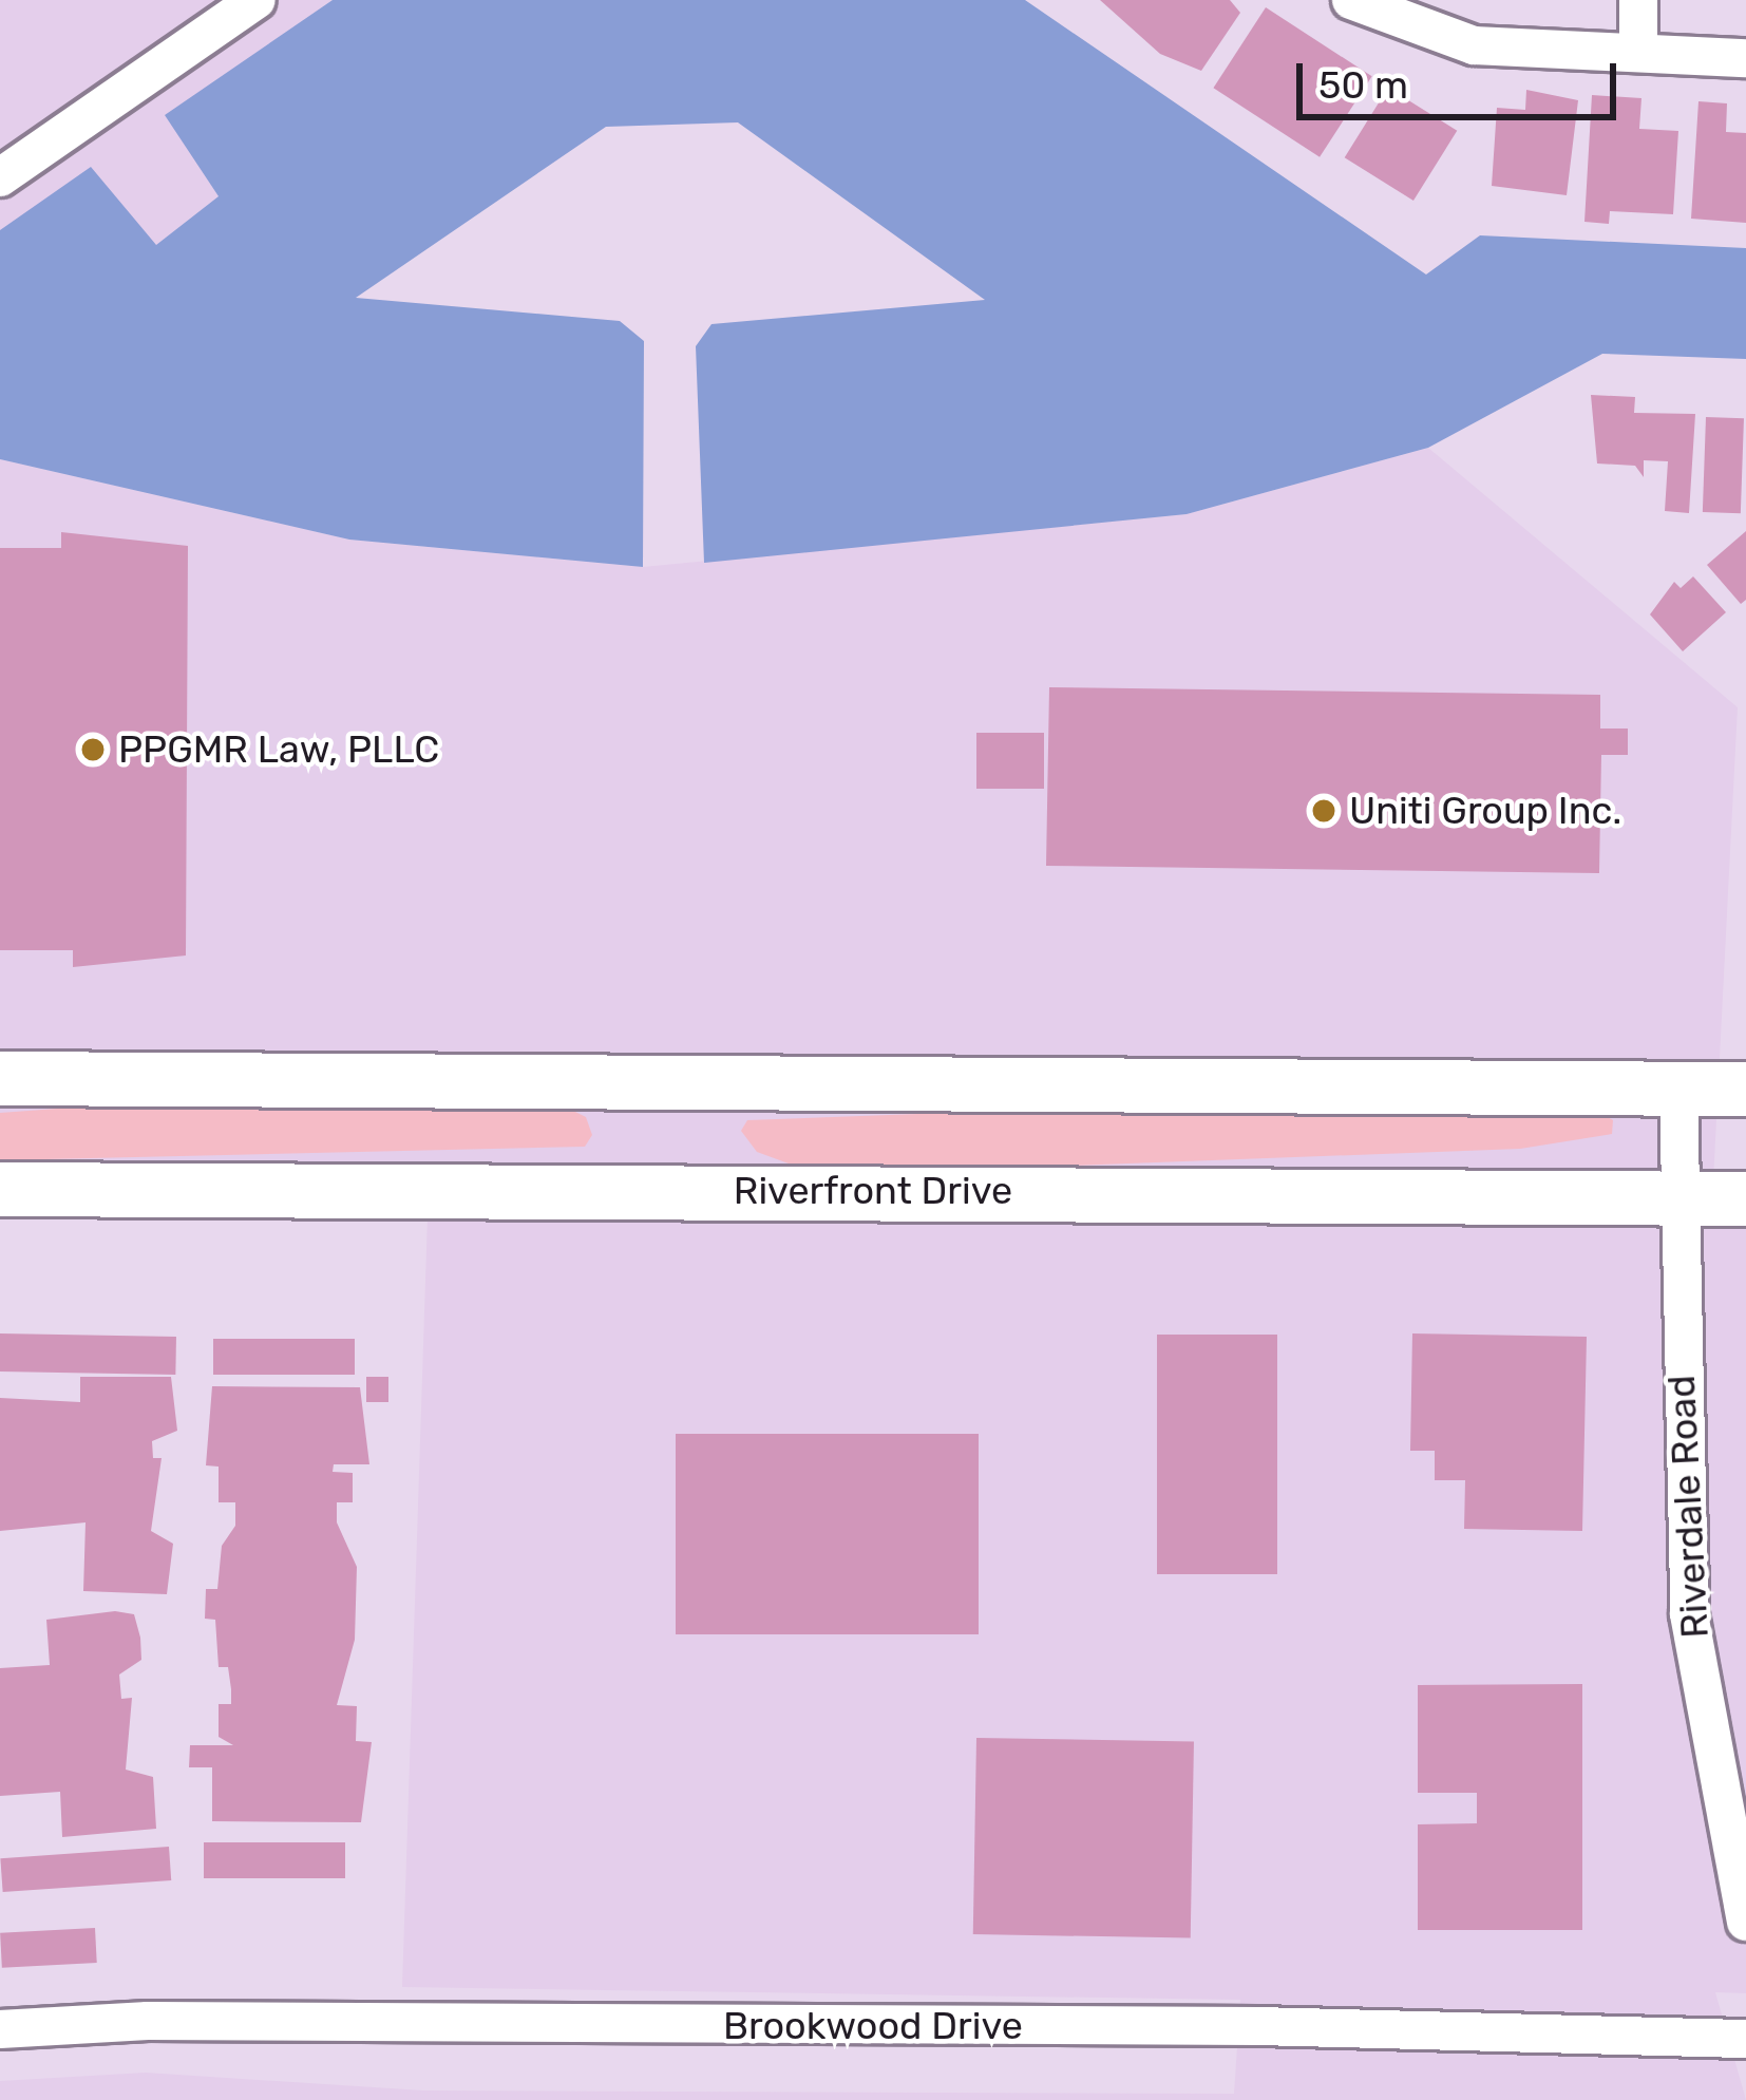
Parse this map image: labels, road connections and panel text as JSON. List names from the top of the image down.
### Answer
{
  "streets": {
    "street": ["Riverfront Drive", "Riverdale Road", "Brookwood Drive"]
  },
  "crossings": [
    ["Riverfront Drive", "Riverdale Road"]
  ],
  "places": ["PPGMR Law, PLLC", "Uniti Group Inc."],
  "scale_bar": "50 m"
}
